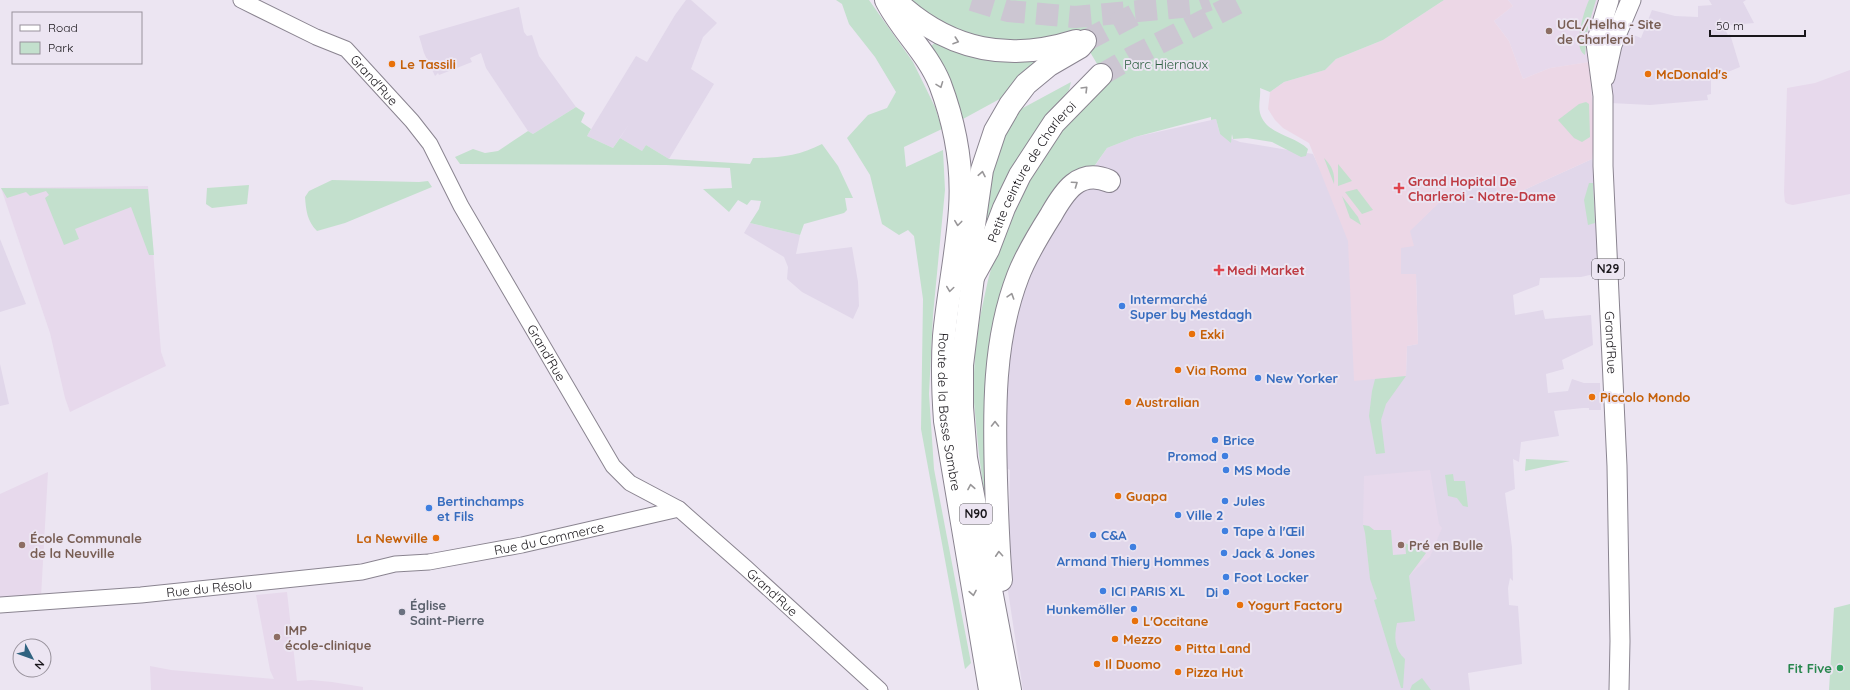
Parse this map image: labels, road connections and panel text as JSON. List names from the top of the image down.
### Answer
{
  "streets": {
    "highway": ["Petite ceinture de Charleroi", "Route de la Basse Sambre", "N90"],
    "main road": ["Grand'Rue", "N29"],
    "street": ["Rue du Commerce", "Rue du Résolu"]
  },
  "crossings": [
    ["Grand'Rue", "Rue du Commerce"],
    ["Petite ceinture de Charleroi", "Route de la Basse Sambre"],
    ["Rue du Commerce", "Rue du Résolu"]
  ],
  "one_way": ["Petite ceinture de Charleroi"],
  "parks": ["Parc Hiernaux"],
  "places": {
    "other": [
      "UCL/Helha - Site de Charleroi",
      "Le Tassili",
      "McDonald's",
      "Intermarché Super by Mestdagh",
      "Exki",
      "Via Roma",
      "New Yorker",
      "Piccolo Mondo",
      "Australian",
      "Brice",
      "Promod",
      "MS Mode",
      "Guapa",
      "Jules",
      "Bertinchamps et Fils",
      "Ville 2",
      "Tape à l'Œil",
      "C&A",
      "La Newville",
      "École Communale de la Neuville",
      "Pré en Bulle",
      "Armand Thiery Hommes",
      "Jack & Jones",
      "Foot Locker",
      "ICI PARIS XL",
      "Di",
      "Yogurt Factory",
      "Hunkemöller",
      "Église Saint-Pierre",
      "L'Occitane",
      "IMP école-clinique",
      "Mezzo",
      "Pitta Land",
      "Il Duomo",
      "Fit Five",
      "Pizza Hut"
    ],
    "health": ["Grand Hopital De Charleroi - Notre-Dame", "Medi Market"]
  },
  "legend": ["Road", "Park"],
  "scale_bar": "50 m",
  "north": "bottom right"
}
